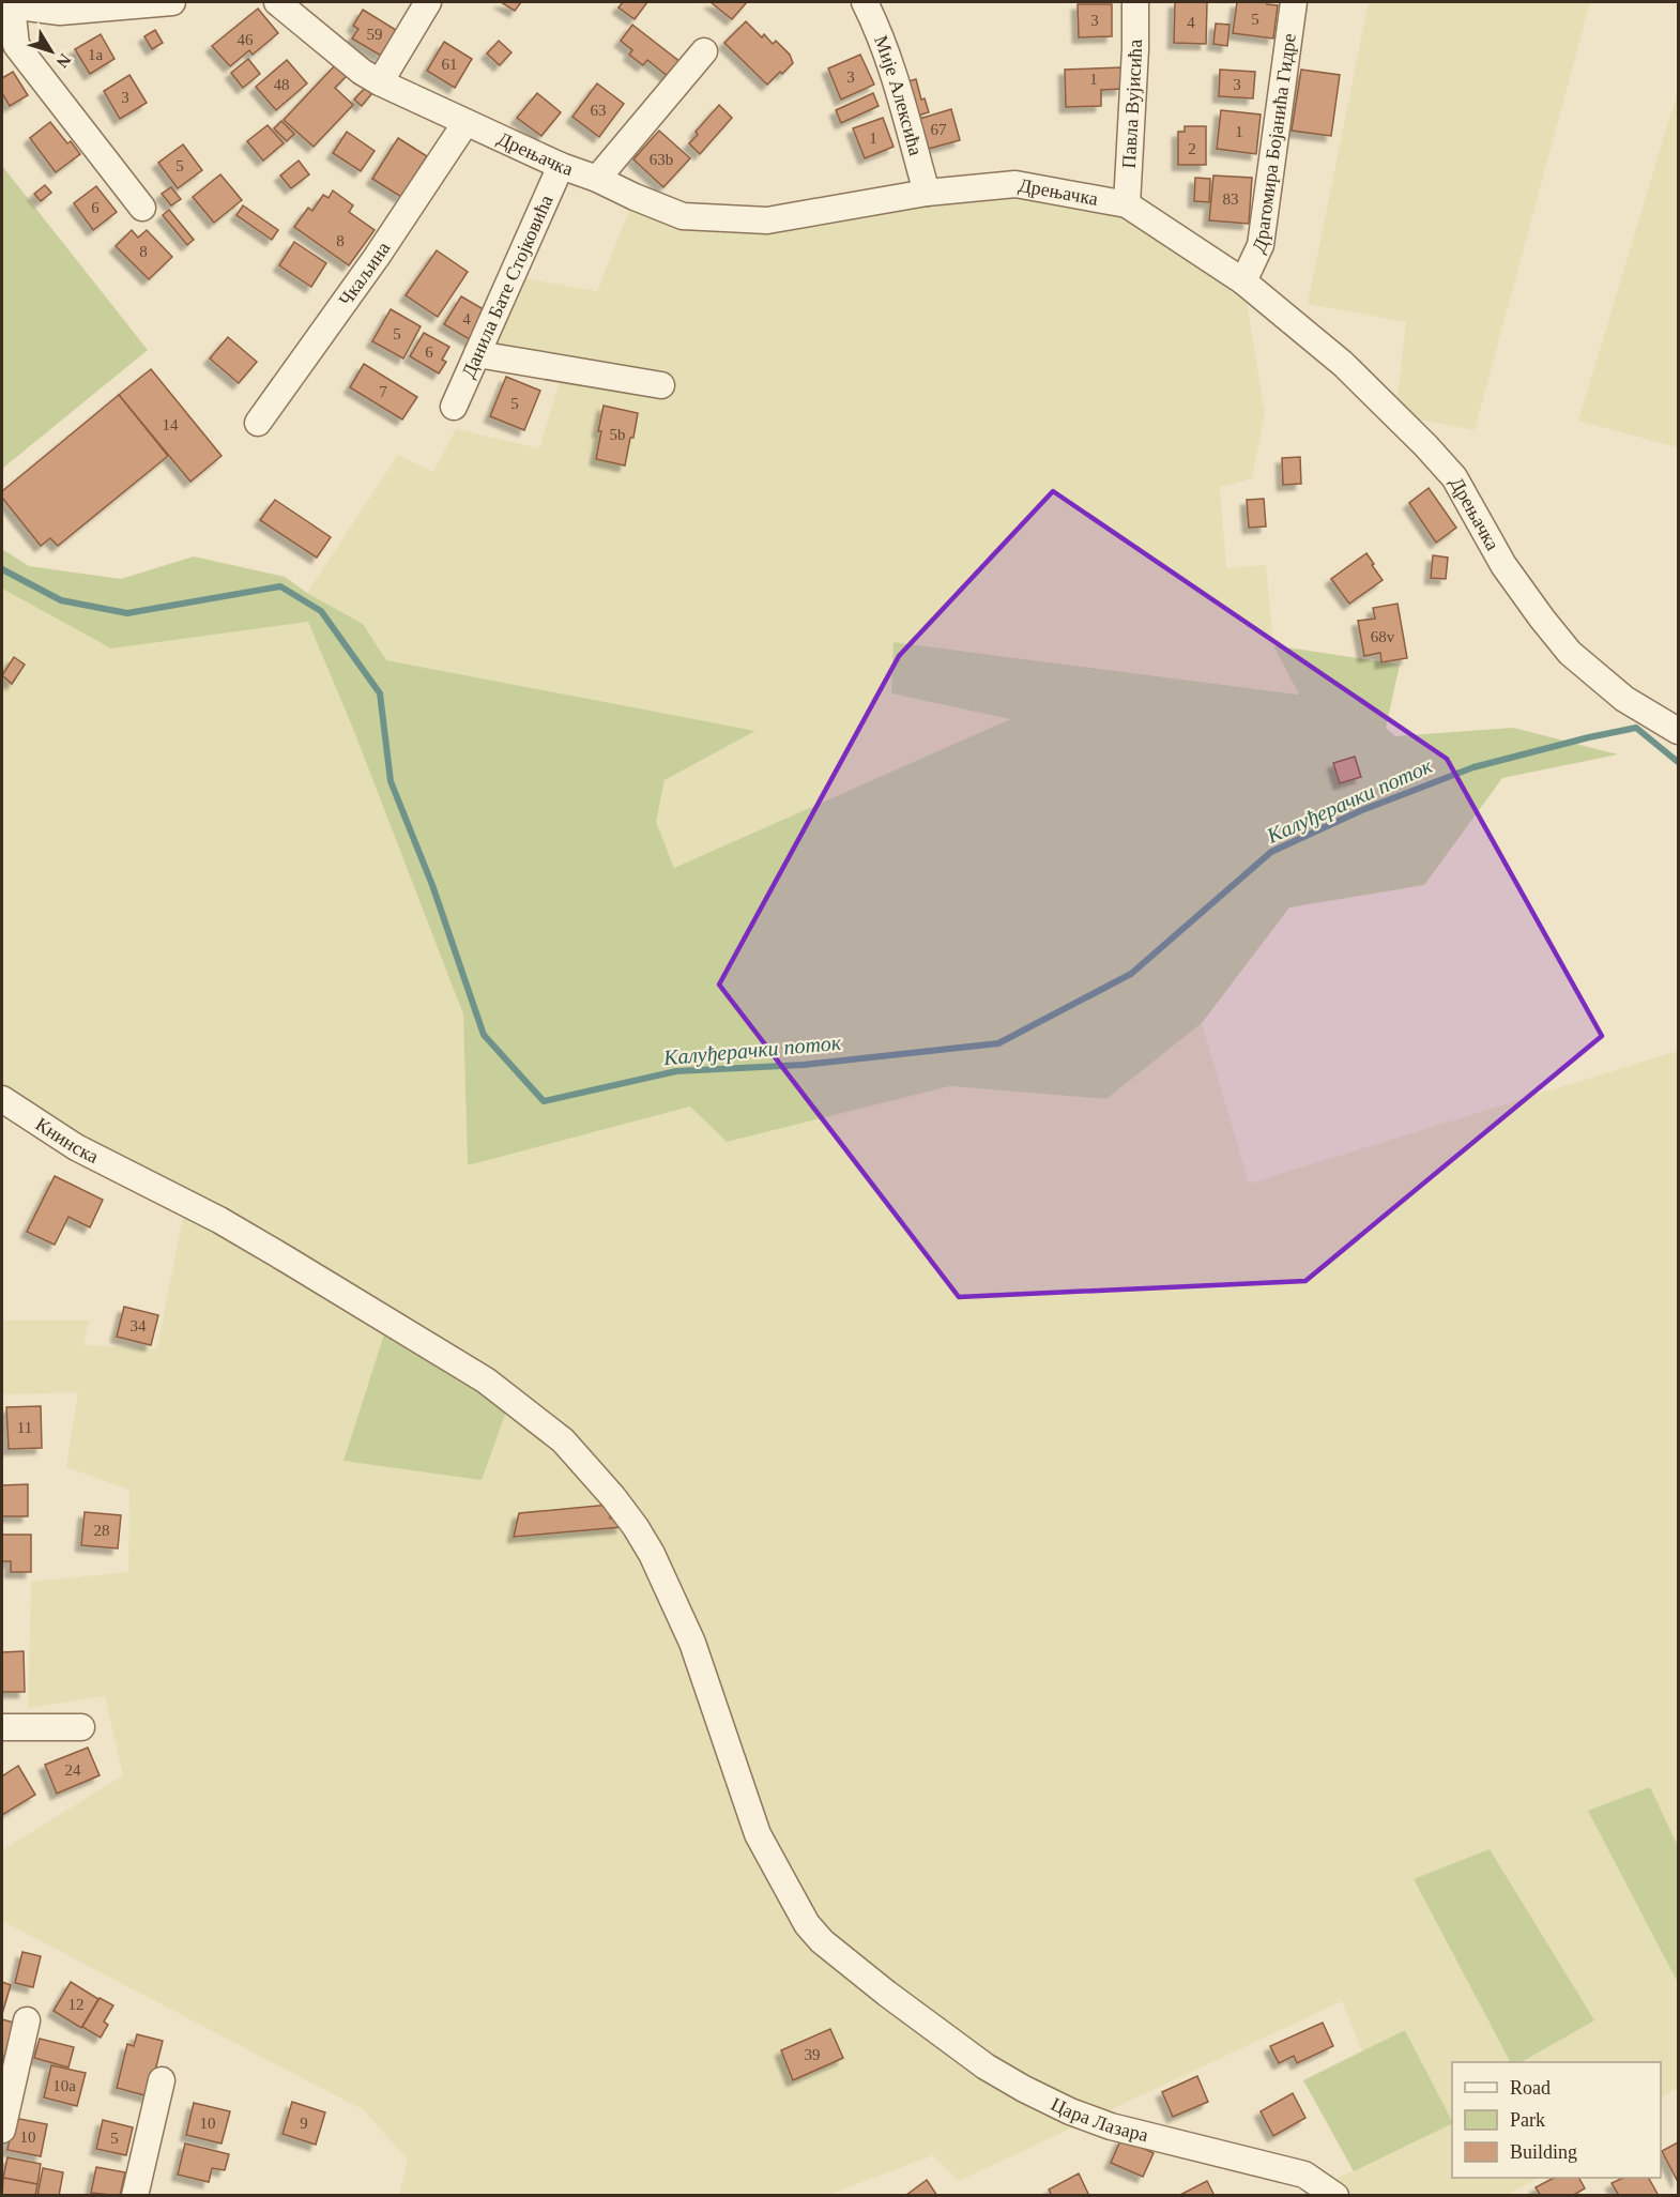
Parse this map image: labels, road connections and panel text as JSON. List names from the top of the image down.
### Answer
{
  "streets": {
    "street": [
      "Мије Алексића",
      "Павла Вујисића",
      "Драгомира Бојанића Гидре",
      "Дрењачка",
      "Чкаљина",
      "Данила Бате Стојковића",
      "Книнска",
      "Цара Лазара"
    ]
  },
  "crossings": [
    ["Мије Алексића", "Дрењачка"],
    ["Павла Вујисића", "Дрењачка"],
    ["Драгомира Бојанића Гидре", "Дрењачка"],
    ["Дрењачка", "Чкаљина"],
    ["Дрењачка", "Данила Бате Стојковића"],
    ["Книнска", "Цара Лазара"]
  ],
  "water": ["Калуђерачки поток"],
  "house_numbers": [
    "5",
    "3",
    "4",
    "59",
    "46",
    "1a",
    "61",
    "3",
    "1",
    "48",
    "3",
    "3",
    "63",
    "67",
    "1",
    "1",
    "2",
    "63b",
    "5",
    "83",
    "6",
    "8",
    "8",
    "4",
    "5",
    "6",
    "7",
    "5",
    "14",
    "5b",
    "68v",
    "34",
    "11",
    "28",
    "24",
    "12",
    "39",
    "10a",
    "10",
    "9",
    "10",
    "5"
  ],
  "legend": ["Road", "Park", "Building"],
  "north": "bottom right"
}
